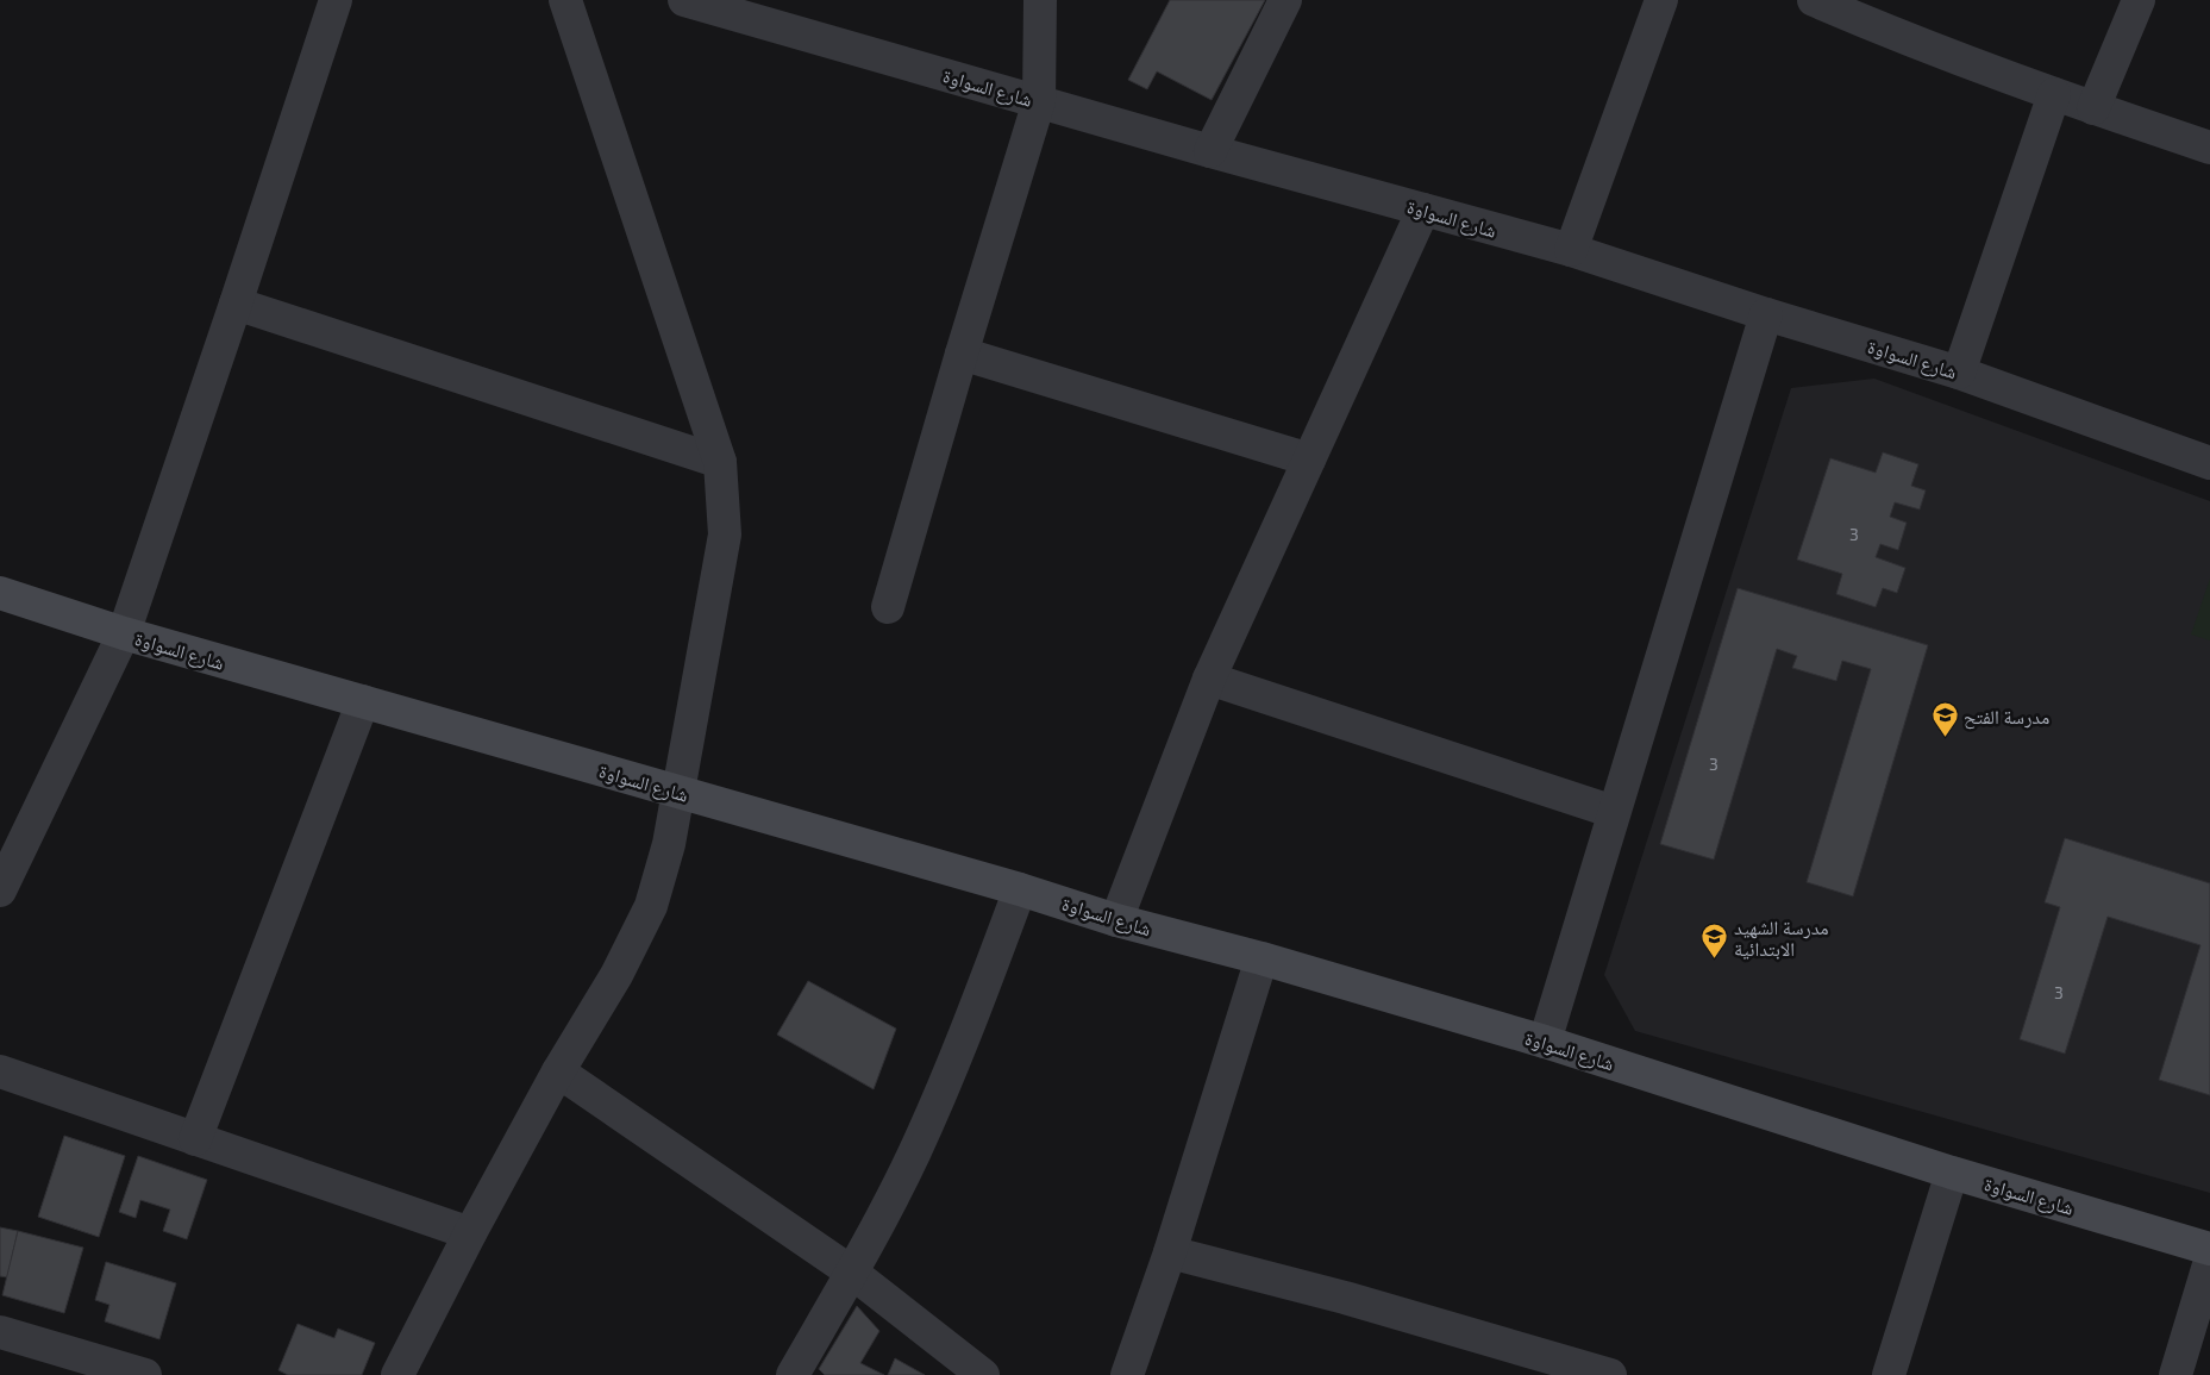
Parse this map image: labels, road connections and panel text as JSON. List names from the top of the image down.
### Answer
{
  "streets": {
    "street": ["شارع السواوة"]
  },
  "places": {
    "school or university": ["مدرسة الفتح", "مدرسة الشهيد الابتدائية"]
  },
  "house_numbers": ["3", "3", "3"]
}
